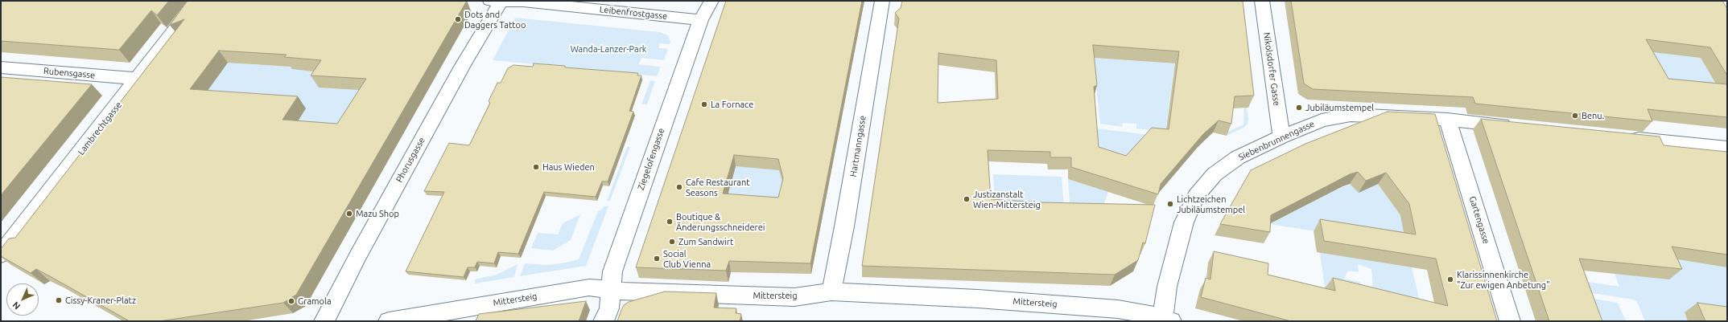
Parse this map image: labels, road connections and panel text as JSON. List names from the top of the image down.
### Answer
{
  "streets": {
    "street": [
      "Leibenfrostgasse",
      "Nikolsdorfer Gasse",
      "Rubensgasse",
      "Lambrechtgasse",
      "Siebenbrunnengasse",
      "Hartmanngasse",
      "Ziegelofengasse",
      "Phorusgasse",
      "Gartengasse",
      "Mittersteig"
    ]
  },
  "crossings": [
    ["Leibenfrostgasse", "Ziegelofengasse"],
    ["Leibenfrostgasse", "Phorusgasse"],
    ["Nikolsdorfer Gasse", "Siebenbrunnengasse"],
    ["Rubensgasse", "Lambrechtgasse"],
    ["Siebenbrunnengasse", "Gartengasse"],
    ["Siebenbrunnengasse", "Mittersteig"],
    ["Hartmanngasse", "Mittersteig"],
    ["Ziegelofengasse", "Mittersteig"]
  ],
  "parks": ["Wanda-Lanzer-Park"],
  "places": [
    "Dots and Daggers Tattoo",
    "La Fornace",
    "Jubiläumstempel",
    "Benu.",
    "Haus Wieden",
    "Cafe Restaurant Seasons",
    "Justizanstalt Wien-Mittersteig",
    "Lichtzeichen Jubiläumstempel",
    "Mazu Shop",
    "Boutique & Änderungsschneiderei",
    "Zum Sandwirt",
    "Social Club Vienna",
    "Klarissinnenkirche \"Zur ewigen Anbetung\"",
    "Cissy-Kraner-Platz",
    "Gramola"
  ],
  "north": "bottom left"
}
